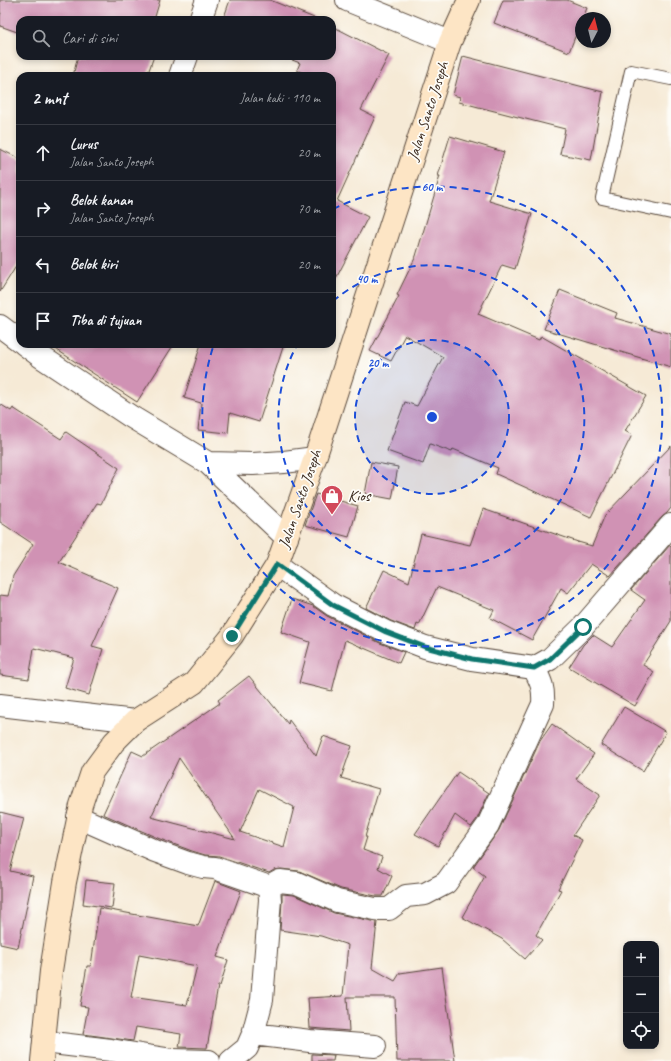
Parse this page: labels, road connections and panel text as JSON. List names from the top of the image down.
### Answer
{
  "streets": {
    "main road": ["Jalan Santo Joseph"]
  },
  "places": {
    "shop": ["Kios"]
  },
  "north": "top",
  "page": {
    "search": "Cari di sini",
    "heading": ["2 mnt", "Jalan kaki · 110 m"],
    "list": [
      ["Lurus", "Jalan Santo Joseph", "20 m"],
      ["Belok kanan", "Jalan Santo Joseph", "70 m"],
      ["Belok kiri", "20 m"],
      "Tiba di tujuan"
    ],
    "map_buttons": ["+", "−"]
  },
  "rings": ["60 m", "40 m", "20 m"]
}
